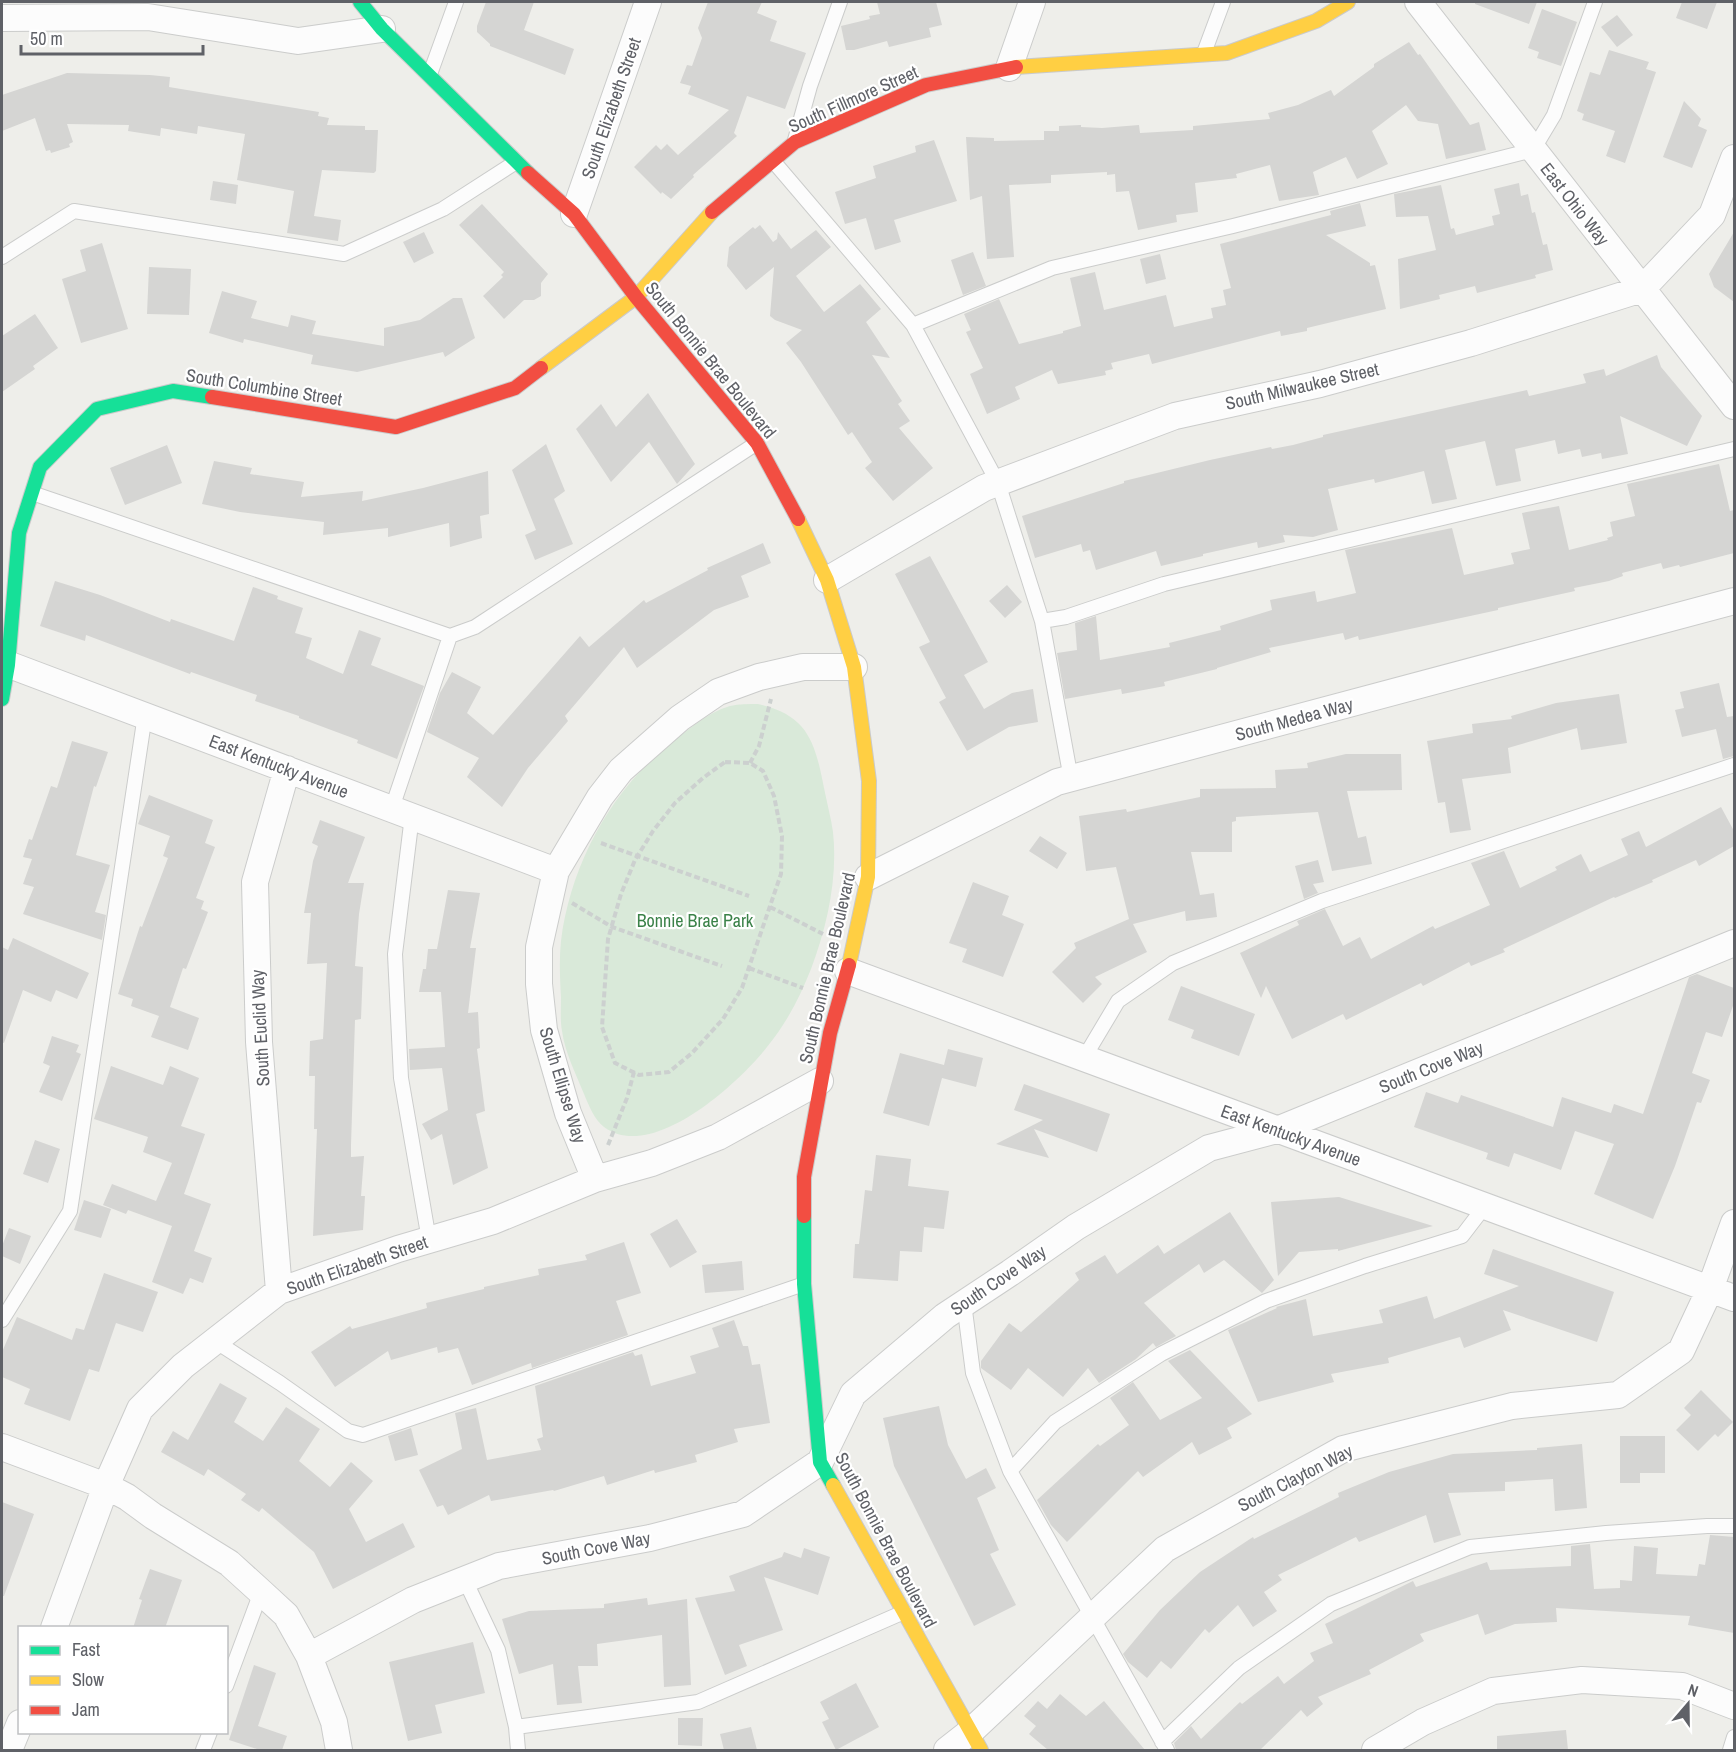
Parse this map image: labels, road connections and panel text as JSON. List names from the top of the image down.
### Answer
{
  "streets": {
    "street": [
      "South Fillmore Street",
      "South Elizabeth Street",
      "East Ohio Way",
      "South Bonnie Brae Boulevard",
      "South Milwaukee Street",
      "South Columbine Street",
      "South Medea Way",
      "East Kentucky Avenue",
      "South Euclid Way",
      "South Cove Way",
      "South Ellipse Way",
      "South Clayton Way"
    ]
  },
  "crossings": [
    ["South Fillmore Street", "South Bonnie Brae Boulevard"],
    ["South Fillmore Street", "South Columbine Street"],
    ["South Elizabeth Street", "South Bonnie Brae Boulevard"],
    ["South Elizabeth Street", "South Euclid Way"],
    ["South Elizabeth Street", "South Ellipse Way"],
    ["East Ohio Way", "South Milwaukee Street"],
    ["South Bonnie Brae Boulevard", "South Milwaukee Street"],
    ["South Bonnie Brae Boulevard", "South Columbine Street"],
    ["South Bonnie Brae Boulevard", "South Medea Way"],
    ["South Bonnie Brae Boulevard", "East Kentucky Avenue"],
    ["South Bonnie Brae Boulevard", "South Cove Way"],
    ["South Bonnie Brae Boulevard", "South Ellipse Way"],
    ["South Bonnie Brae Boulevard", "South Clayton Way"],
    ["South Columbine Street", "East Kentucky Avenue"],
    ["East Kentucky Avenue", "South Euclid Way"],
    ["East Kentucky Avenue", "South Cove Way"],
    ["East Kentucky Avenue", "South Ellipse Way"],
    ["East Kentucky Avenue", "South Clayton Way"]
  ],
  "parks": ["Bonnie Brae Park"],
  "legend": ["Fast", "Slow", "Jam"],
  "scale_bar": "50 m",
  "north": "top"
}
